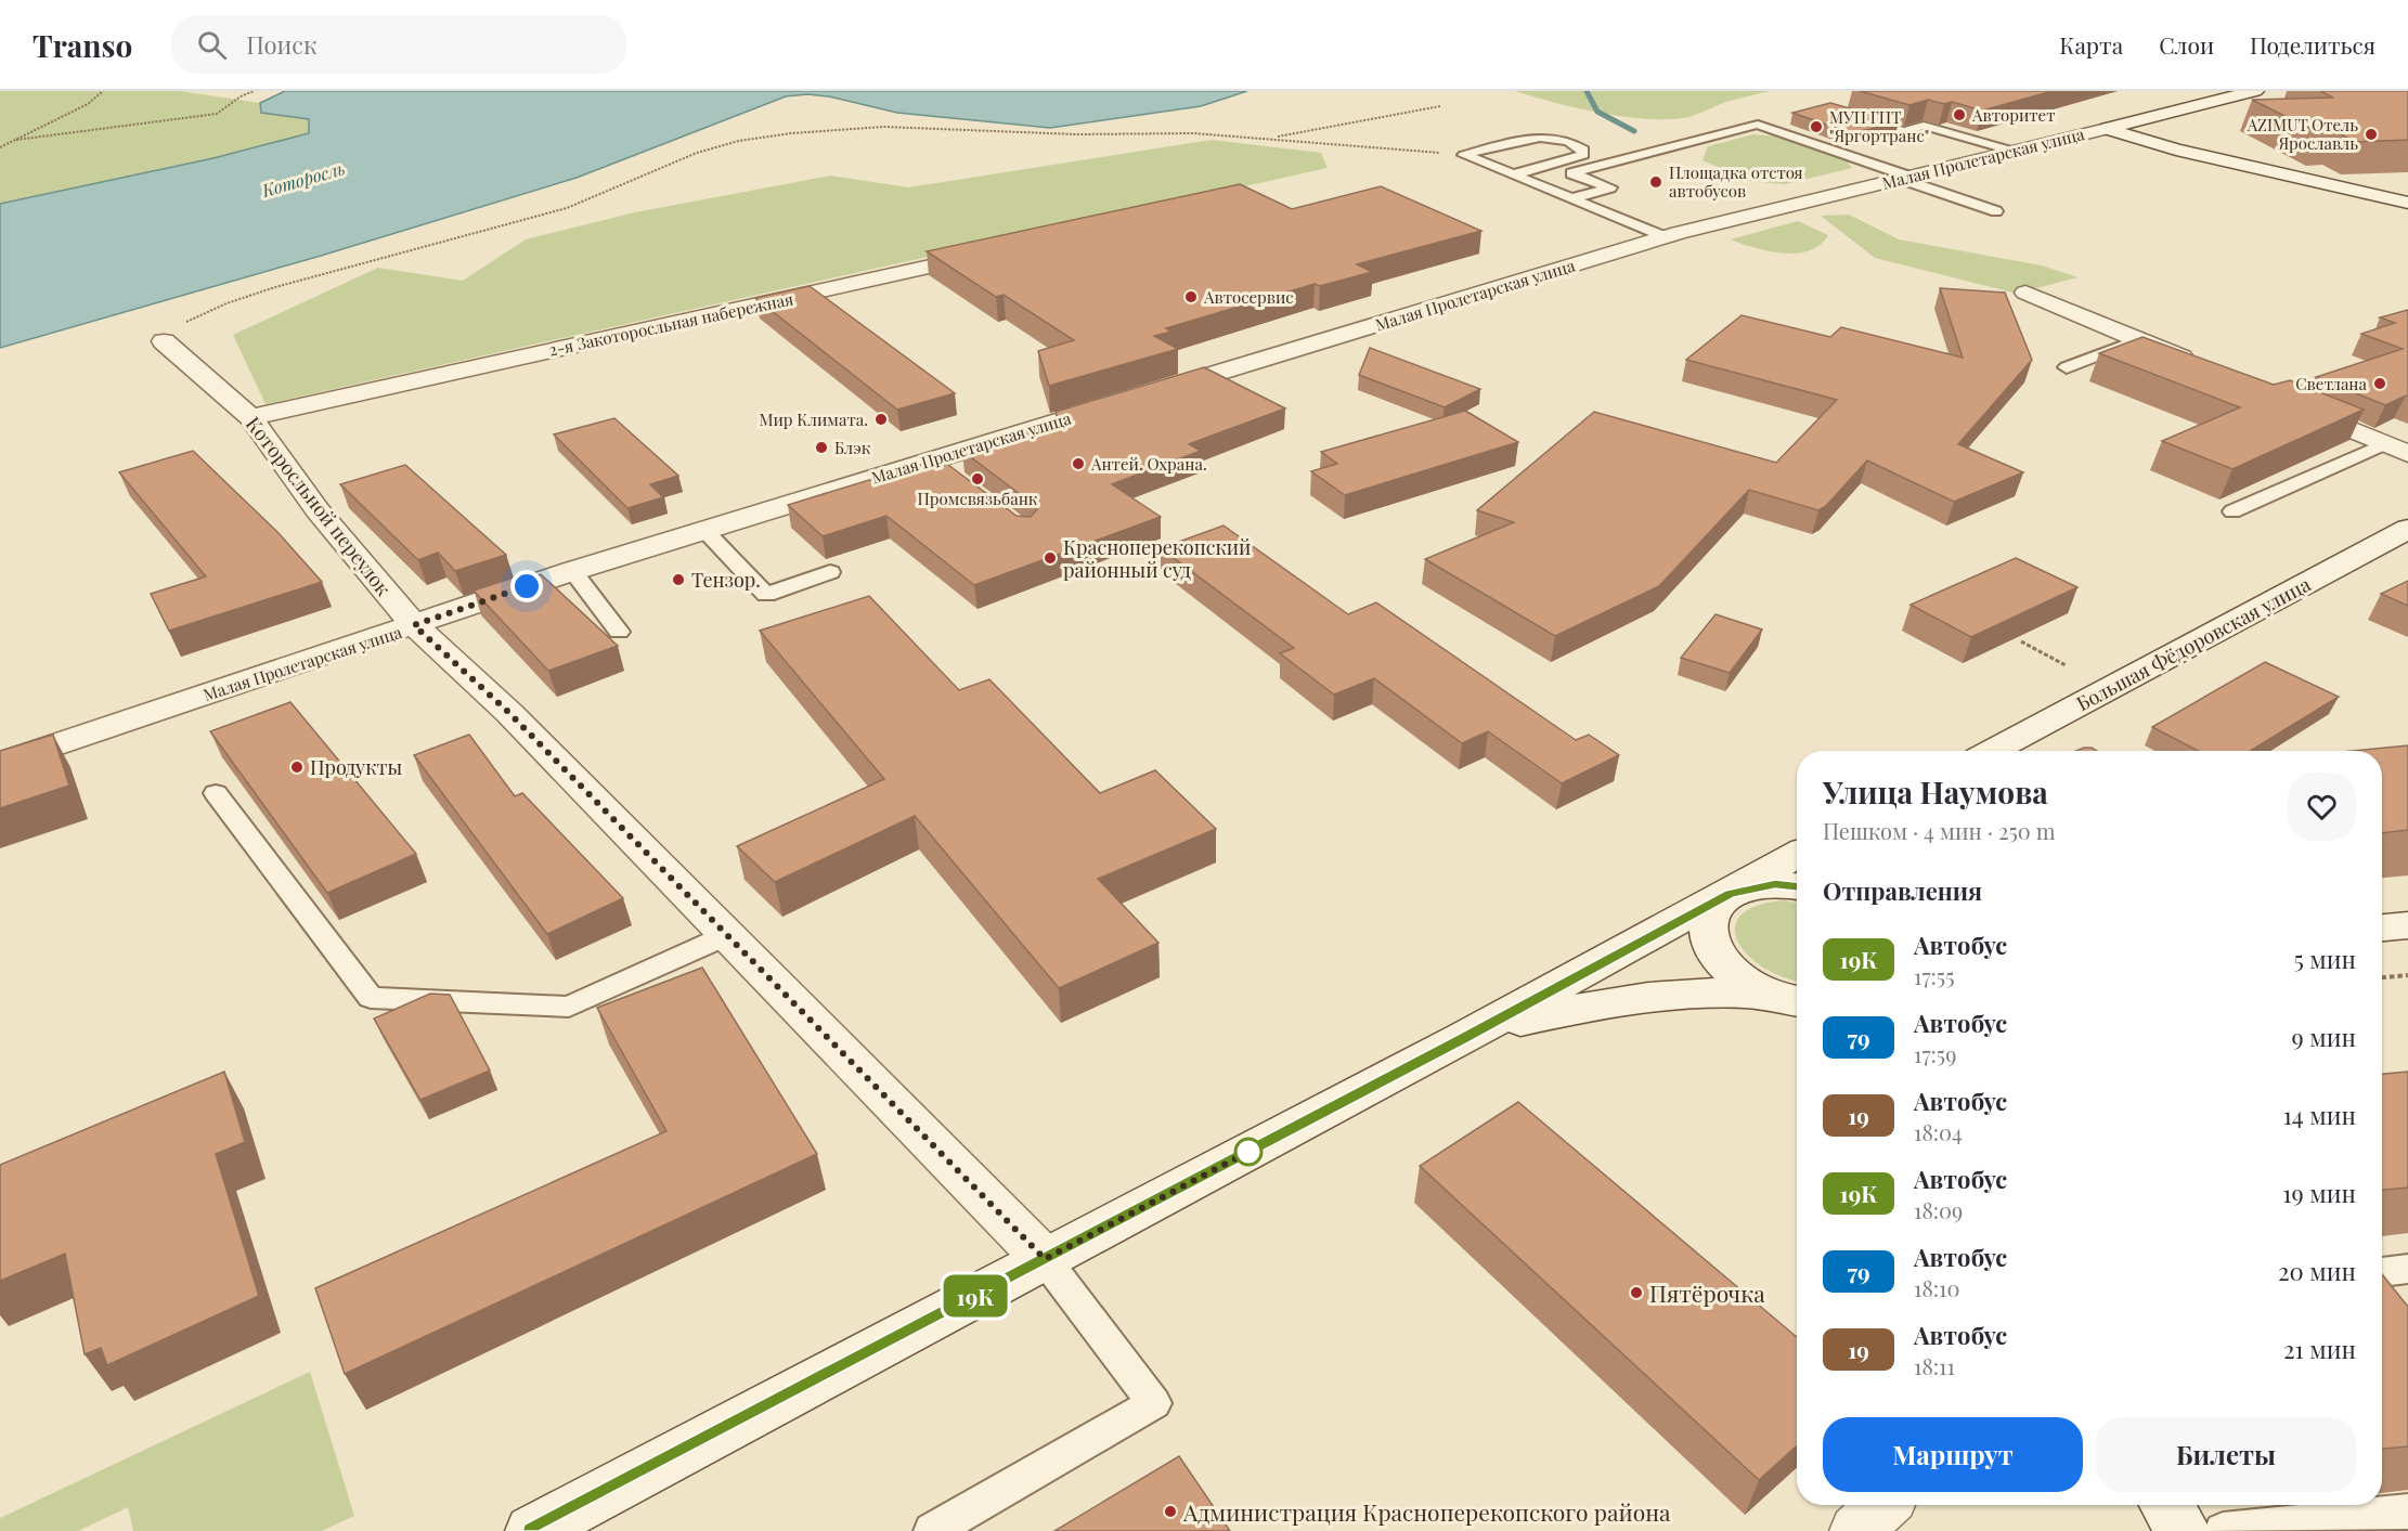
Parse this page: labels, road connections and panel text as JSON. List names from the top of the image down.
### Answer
{
  "streets": {
    "street": [
      "Малая Пролетарская улица",
      "2-я Закоторосльная набережная",
      "Которосльной переулок",
      "Большая Фёдоровская улица"
    ]
  },
  "crossings": [
    ["Малая Пролетарская улица", "Которосльной переулок"],
    ["2-я Закоторосльная набережная", "Которосльной переулок"]
  ],
  "water": ["Которосль"],
  "places": [
    "Авторитет",
    "МУП ГПТ \"Яргортранс\"",
    "AZIMUT Отель Ярославль",
    "Площадка отстоя автобусов",
    "Автосервис",
    "Светлана",
    "Мир Климата.",
    "Блэк",
    "Антей. Охрана.",
    "Промсвязьбанк",
    "Красноперекопский районный суд",
    "Тензор.",
    "Продукты",
    "Пятёрочка",
    "Администрация Красноперекопского района"
  ],
  "lines": ["bus line 19К"],
  "page": {
    "header": "Transo",
    "search": "Поиск",
    "nav": ["Карта", "Слои", "Поделиться"],
    "on_map": "19К",
    "heading": [
      ["Улица Наумова", "Пешком · 4 мин · 250 m"],
      "Отправления"
    ],
    "list": [
      {
        "mark": "19К",
        "name": "Автобус",
        "note": "17:55",
        "value": "5 мин"
      },
      {
        "mark": "79",
        "name": "Автобус",
        "note": "17:59",
        "value": "9 мин"
      },
      {
        "mark": "19",
        "name": "Автобус",
        "note": "18:04",
        "value": "14 мин"
      },
      {
        "mark": "19К",
        "name": "Автобус",
        "note": "18:09",
        "value": "19 мин"
      },
      {
        "mark": "79",
        "name": "Автобус",
        "note": "18:10",
        "value": "20 мин"
      },
      {
        "mark": "19",
        "name": "Автобус",
        "note": "18:11",
        "value": "21 мин"
      }
    ],
    "buttons": ["Маршрут", "Билеты"]
  }
}
